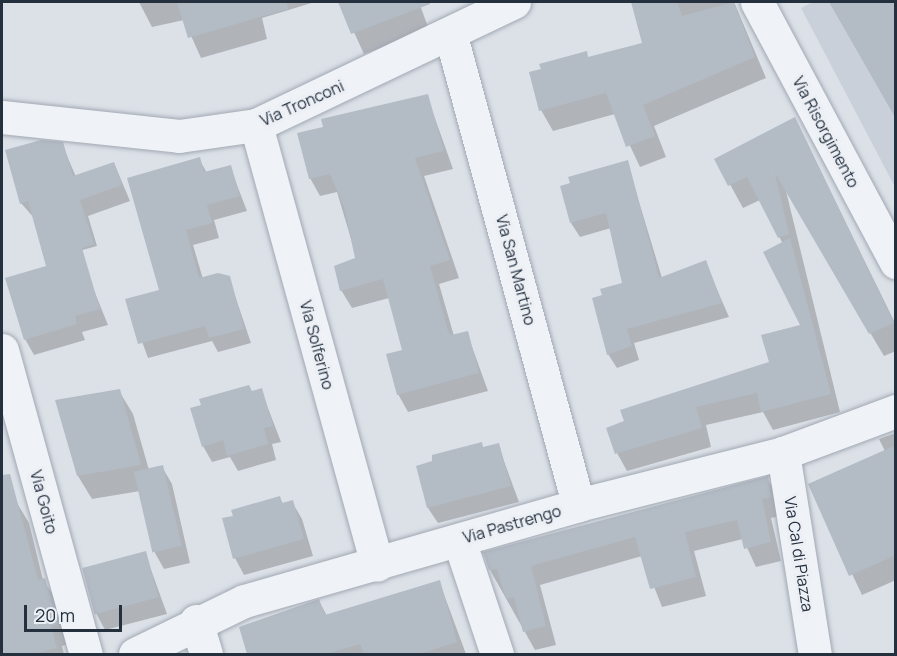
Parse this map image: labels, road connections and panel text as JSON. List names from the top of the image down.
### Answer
{
  "streets": {
    "street": [
      "Via Tronconi",
      "Via Risorgimento",
      "Via San Martino",
      "Via Solferino",
      "Via Goito",
      "Via Pastrengo",
      "Via Cal di Piazza"
    ]
  },
  "crossings": [
    ["Via Tronconi", "Via San Martino"],
    ["Via Tronconi", "Via Solferino"],
    ["Via San Martino", "Via Pastrengo"],
    ["Via Solferino", "Via Pastrengo"],
    ["Via Pastrengo", "Via Cal di Piazza"]
  ],
  "scale_bar": "20 m"
}
